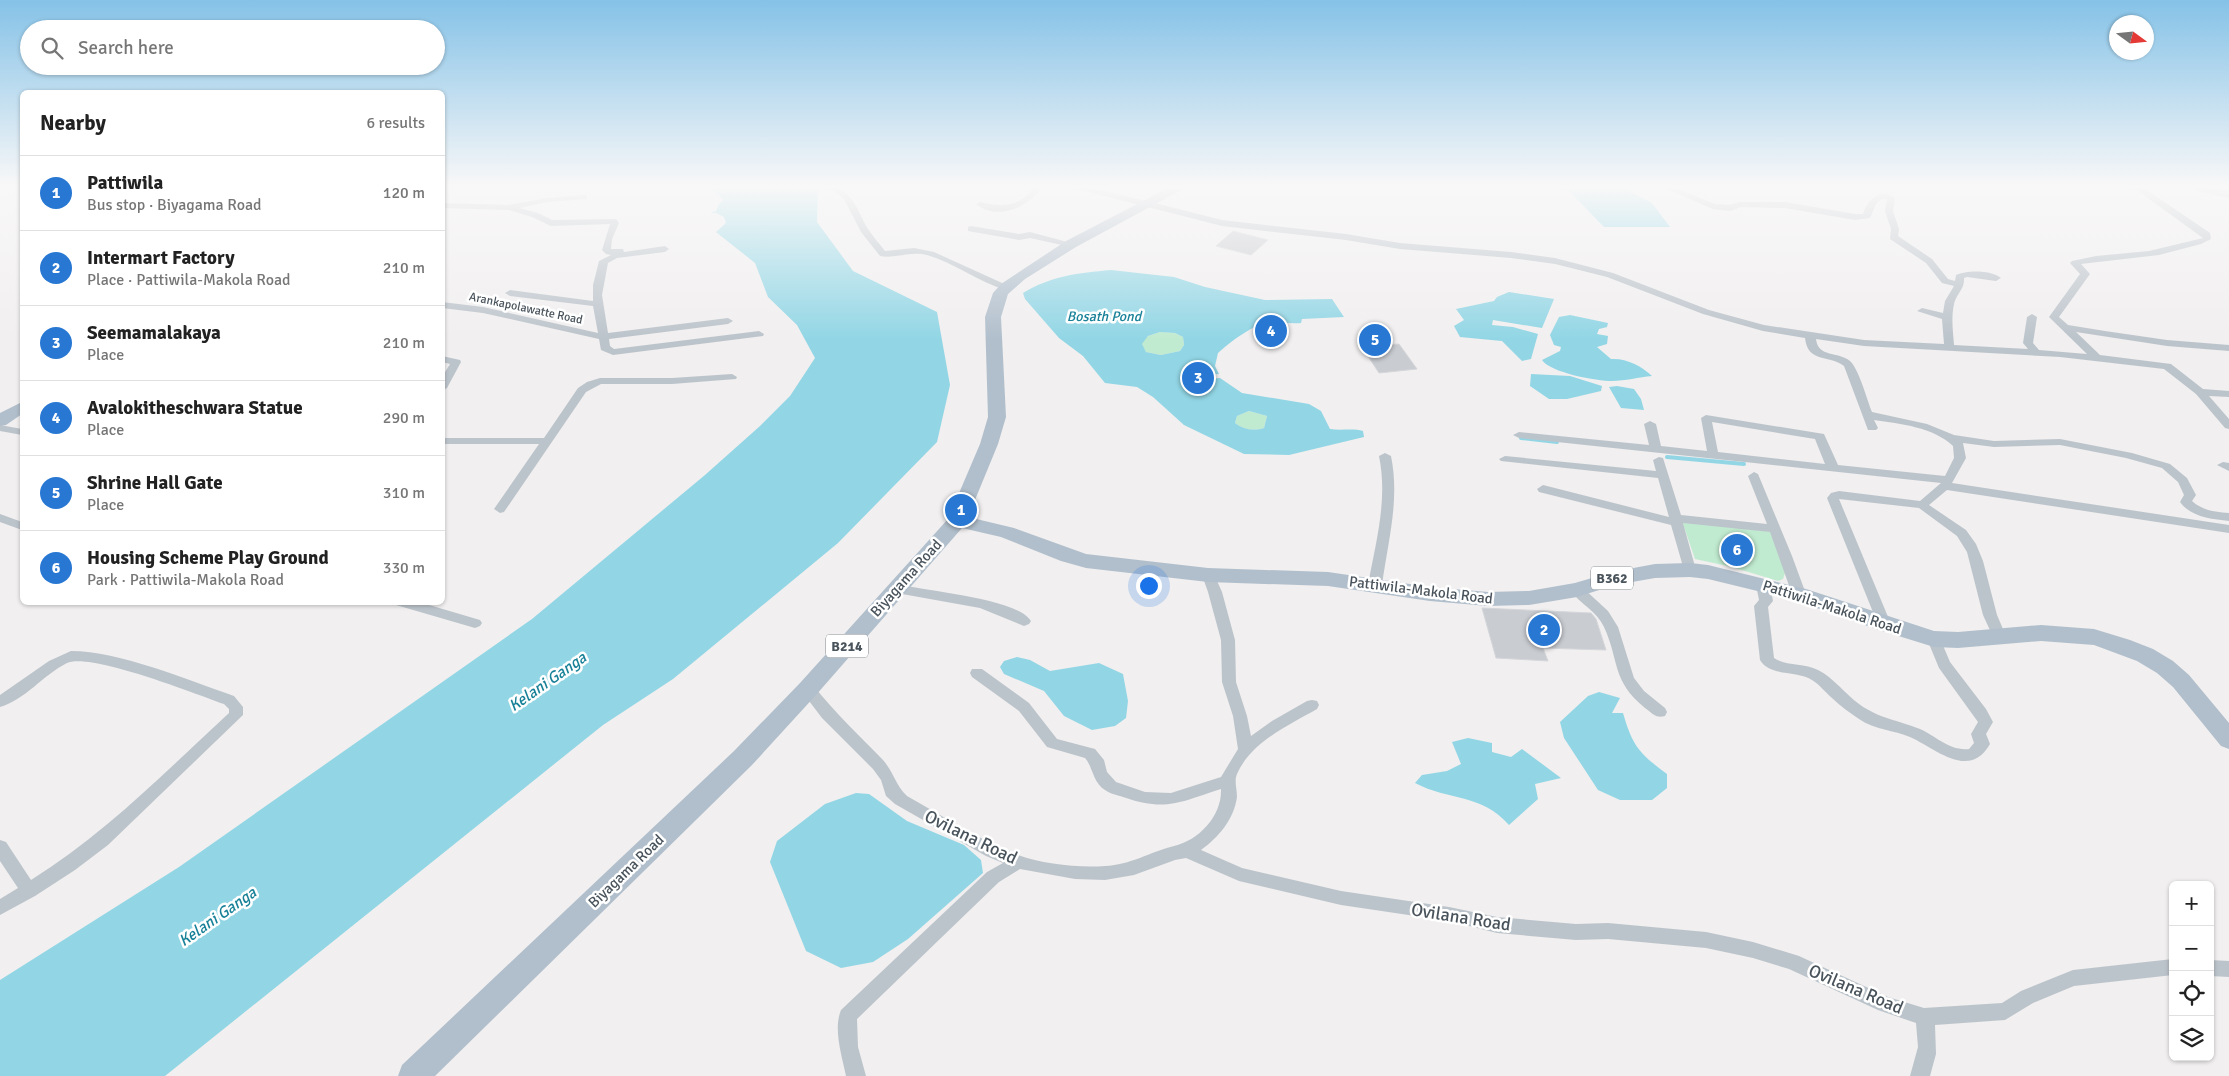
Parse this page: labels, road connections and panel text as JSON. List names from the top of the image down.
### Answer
{
  "streets": {
    "main road": [
      "Biyagama Road",
      "B362",
      "Pattiwila-Makola Road",
      "B214"
    ],
    "street": ["Arankapolawatte Road", "Ovilana Road"]
  },
  "crossings": [
    ["Biyagama Road", "Pattiwila-Makola Road"],
    ["Biyagama Road", "Ovilana Road"]
  ],
  "water": ["Bosath Pond", "Kelani Ganga"],
  "north": "right",
  "page": {
    "search": "Search here",
    "heading": ["Nearby", "6 results"],
    "list": [
      {
        "mark": "1",
        "name": "Pattiwila",
        "note": "Bus stop · Biyagama Road",
        "value": "120 m"
      },
      {
        "mark": "2",
        "name": "Intermart Factory",
        "note": "Place · Pattiwila-Makola Road",
        "value": "210 m"
      },
      {
        "mark": "3",
        "name": "Seemamalakaya",
        "note": "Place",
        "value": "210 m"
      },
      {
        "mark": "4",
        "name": "Avalokitheschwara Statue",
        "note": "Place",
        "value": "290 m"
      },
      {
        "mark": "5",
        "name": "Shrine Hall Gate",
        "note": "Place",
        "value": "310 m"
      },
      {
        "mark": "6",
        "name": "Housing Scheme Play Ground",
        "note": "Park · Pattiwila-Makola Road",
        "value": "330 m"
      }
    ],
    "pins": [
      "4",
      "5",
      "3",
      "1",
      "6",
      "2"
    ],
    "map_buttons": ["+", "−"]
  }
}
